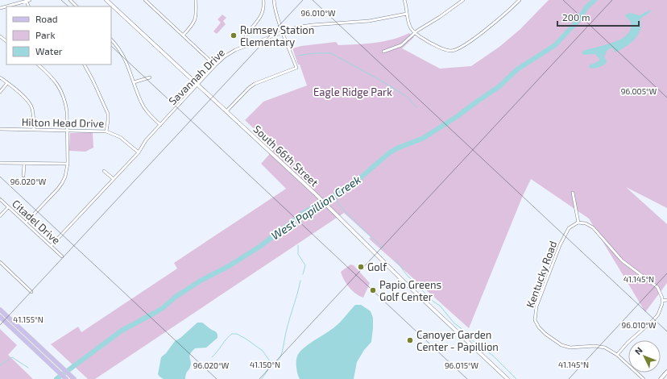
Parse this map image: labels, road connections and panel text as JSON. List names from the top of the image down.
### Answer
{
  "streets": {
    "street": [
      "Savannah Drive",
      "Hilton Head Drive",
      "South 66th Street",
      "Citadel Drive",
      "Kentucky Road"
    ]
  },
  "crossings": [
    ["Savannah Drive", "Hilton Head Drive"],
    ["Savannah Drive", "South 66th Street"],
    ["Savannah Drive", "Citadel Drive"]
  ],
  "water": ["West Papillion Creek"],
  "parks": ["Eagle Ridge Park"],
  "places": [
    "Rumsey Station Elementary",
    "Golf",
    "Papio Greens Golf Center",
    "Canoyer Garden Center - Papillion"
  ],
  "legend": ["Road", "Park", "Water"],
  "scale_bar": "200 m",
  "north": "top left",
  "coordinates": [
    "96.010°W",
    "96.005°W",
    "96.020°W",
    "41.145°N",
    "41.155°N",
    "41.150°N",
    "96.015°W"
  ]
}
